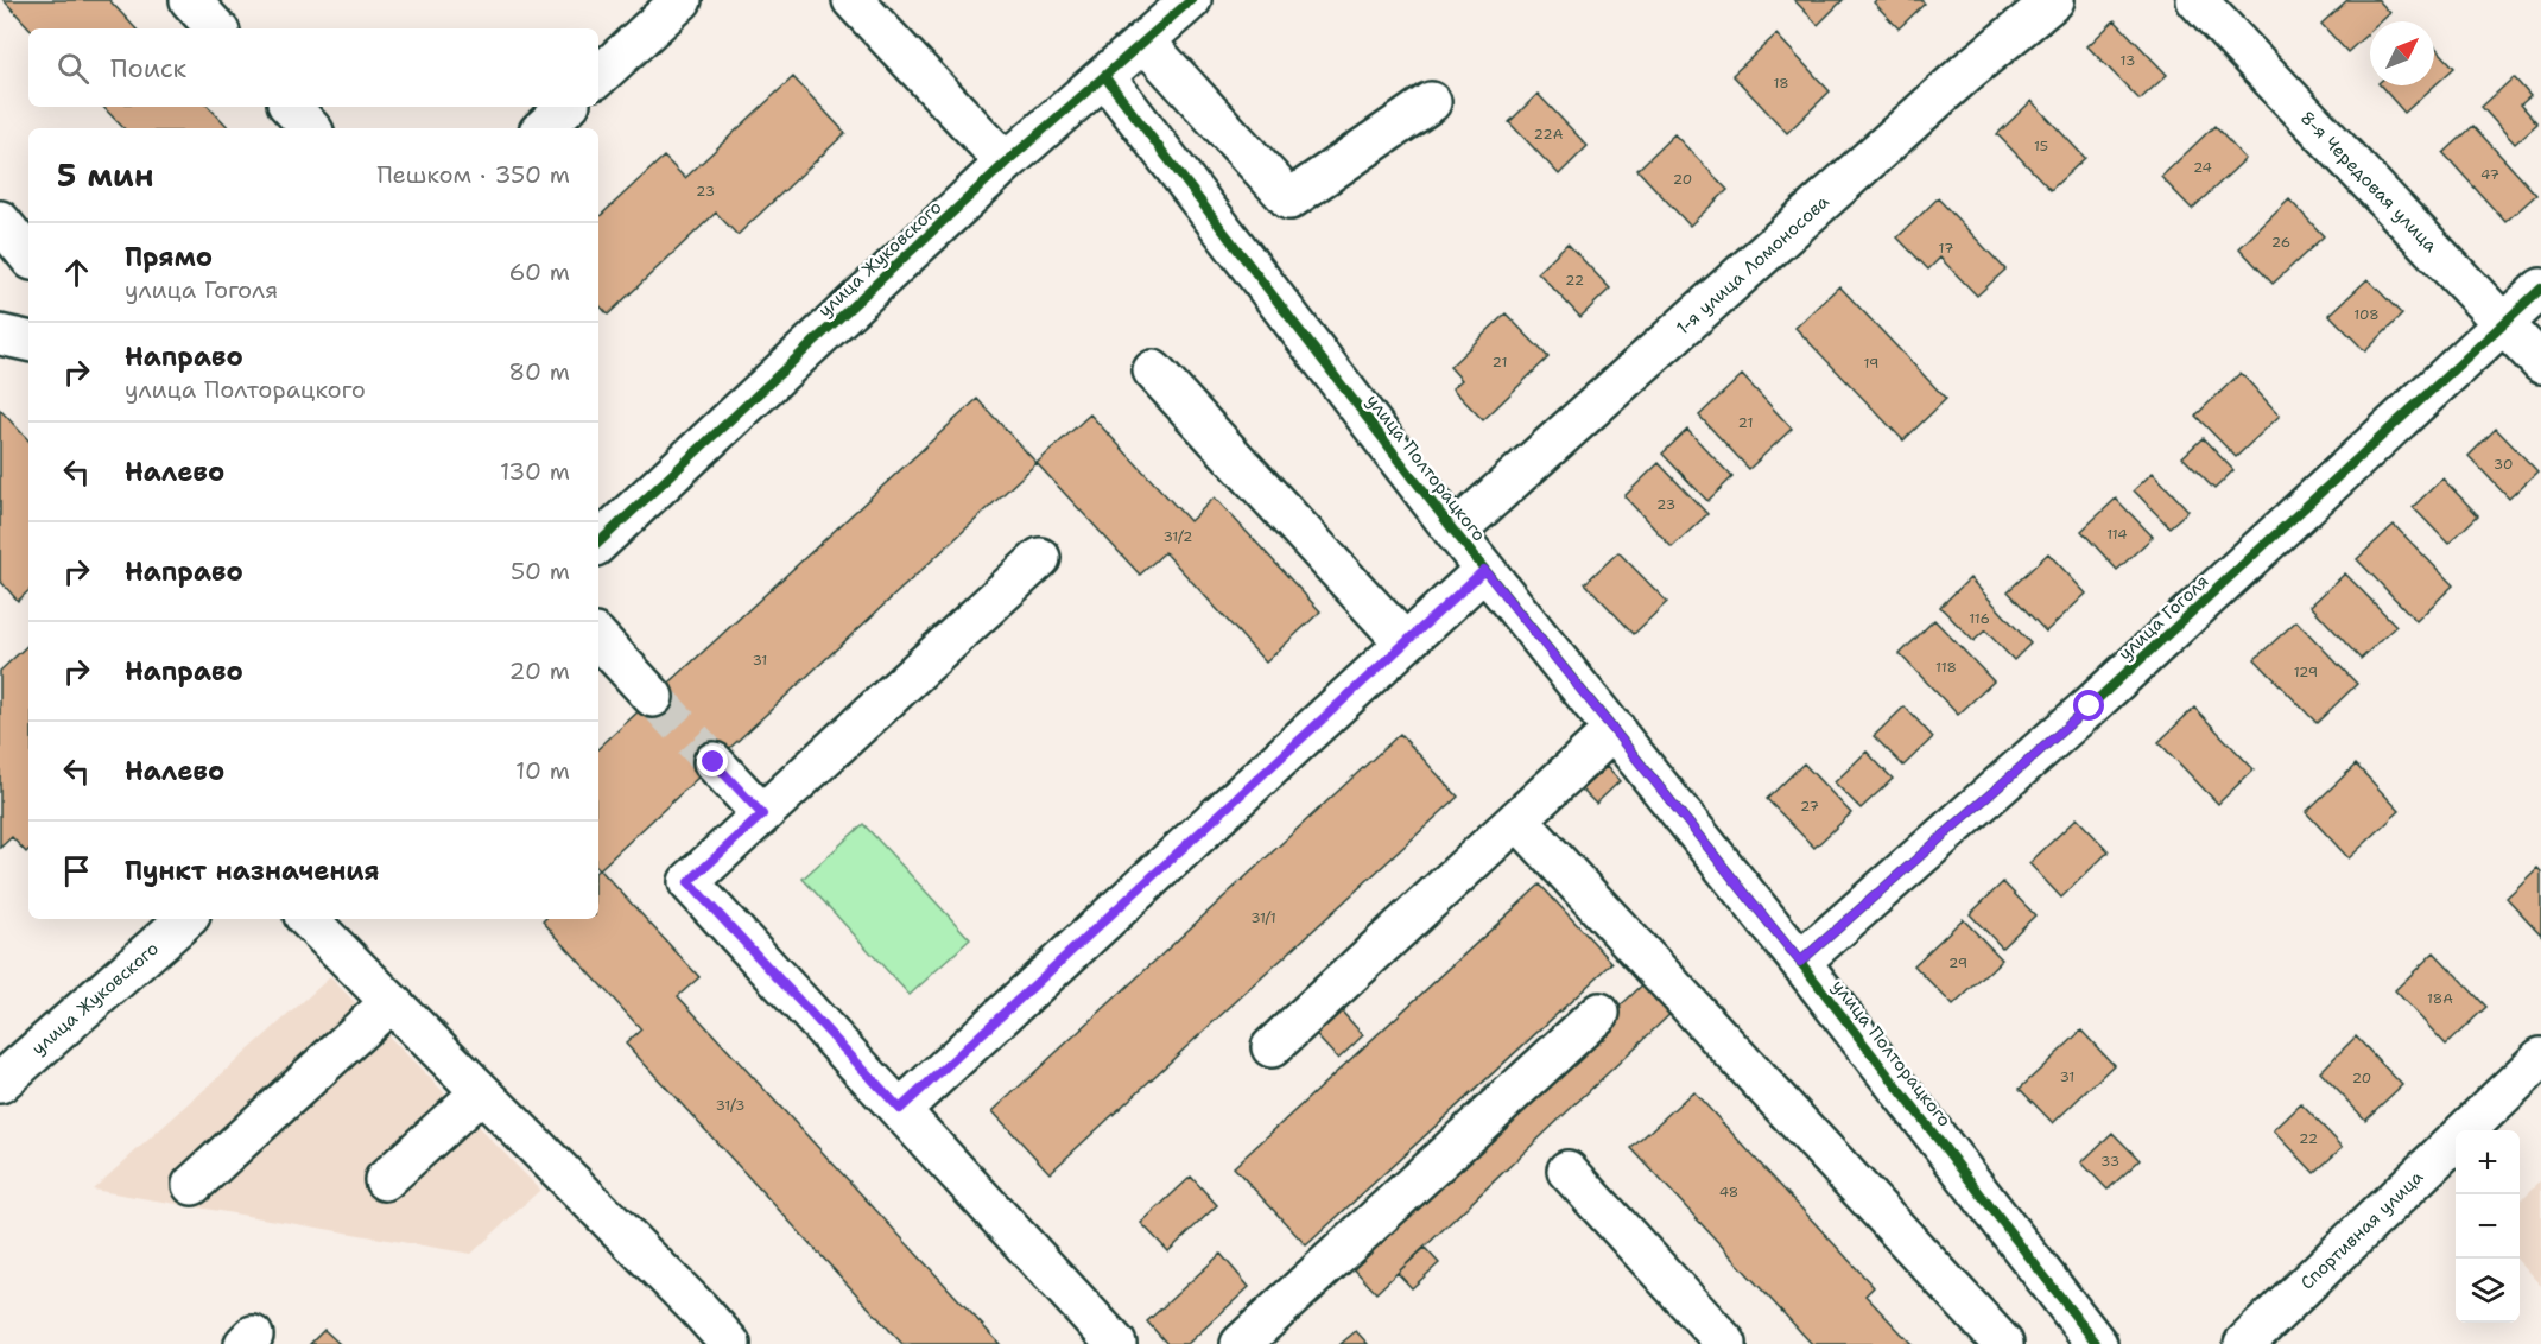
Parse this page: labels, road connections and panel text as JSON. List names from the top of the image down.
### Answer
{
  "streets": {
    "street": [
      "8-я Чередовая улица",
      "улица Жуковского",
      "1-я улица Ломоносова",
      "улица Полторацкого",
      "улица Гоголя",
      "Спортивная улица"
    ]
  },
  "crossings": [
    ["8-я Чередовая улица", "улица Гоголя"],
    ["улица Жуковского", "улица Полторацкого"],
    ["1-я улица Ломоносова", "улица Полторацкого"],
    ["улица Полторацкого", "улица Гоголя"]
  ],
  "house_numbers": [
    "13",
    "18",
    "22А",
    "15",
    "24",
    "47",
    "20",
    "23",
    "26",
    "17",
    "22",
    "108",
    "21",
    "19",
    "21",
    "30",
    "23",
    "114",
    "31/2",
    "116",
    "31",
    "118",
    "129",
    "27",
    "31/1",
    "29",
    "18А",
    "31",
    "20",
    "31/3",
    "22",
    "33",
    "48"
  ],
  "north": "top right",
  "page": {
    "search": "Поиск",
    "heading": ["5 мин", "Пешком · 350 m"],
    "list": [
      ["Прямо", "улица Гоголя", "60 m"],
      ["Направо", "улица Полторацкого", "80 m"],
      ["Налево", "130 m"],
      ["Направо", "50 m"],
      ["Направо", "20 m"],
      ["Налево", "10 m"],
      "Пункт назначения"
    ],
    "map_buttons": ["+", "−"]
  }
}
